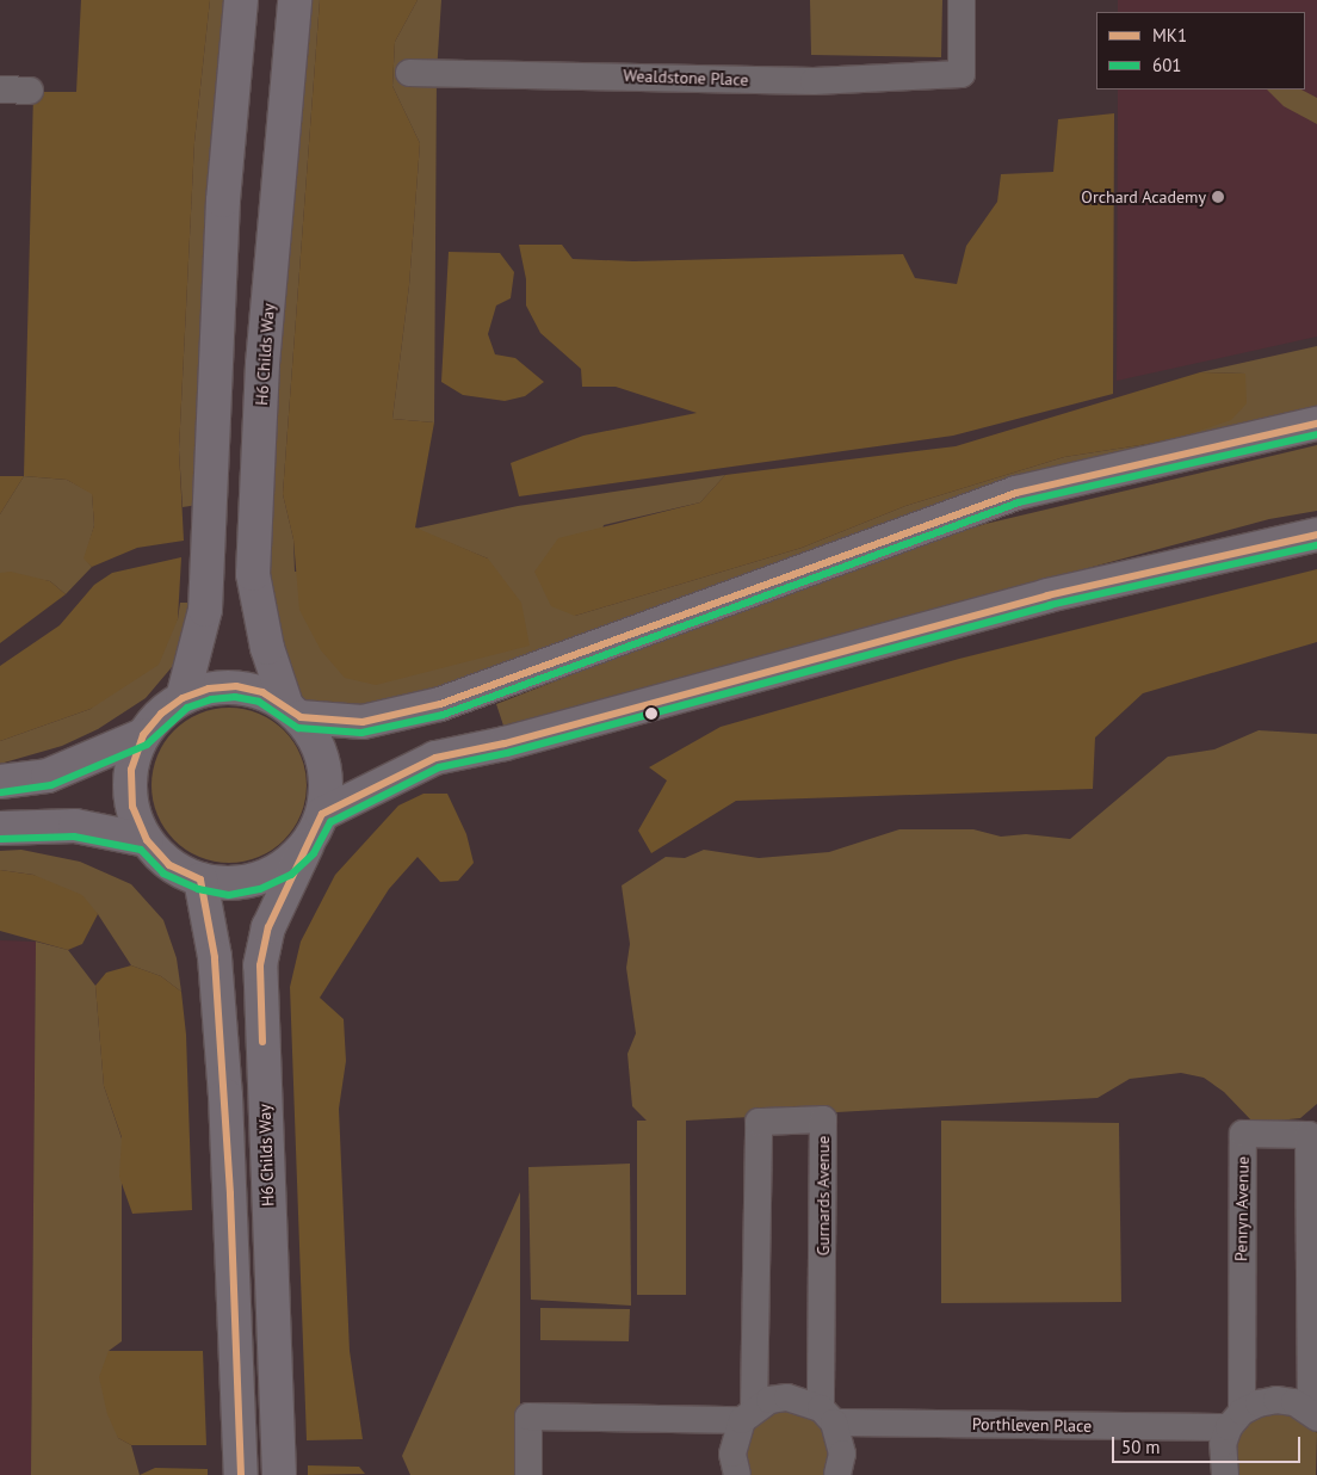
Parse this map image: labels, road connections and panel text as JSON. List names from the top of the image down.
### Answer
{
  "streets": {
    "main road": ["H6 Childs Way"],
    "street": [
      "Wealdstone Place",
      "Gurnards Avenue",
      "Penryn Avenue",
      "Porthleven Place"
    ]
  },
  "crossings": [
    ["Gurnards Avenue", "Porthleven Place"],
    ["Penryn Avenue", "Porthleven Place"]
  ],
  "places": ["Orchard Academy"],
  "lines": ["transit line MK1", "transit line 601"],
  "legend": ["MK1", "601"],
  "scale_bar": "50 m"
}
